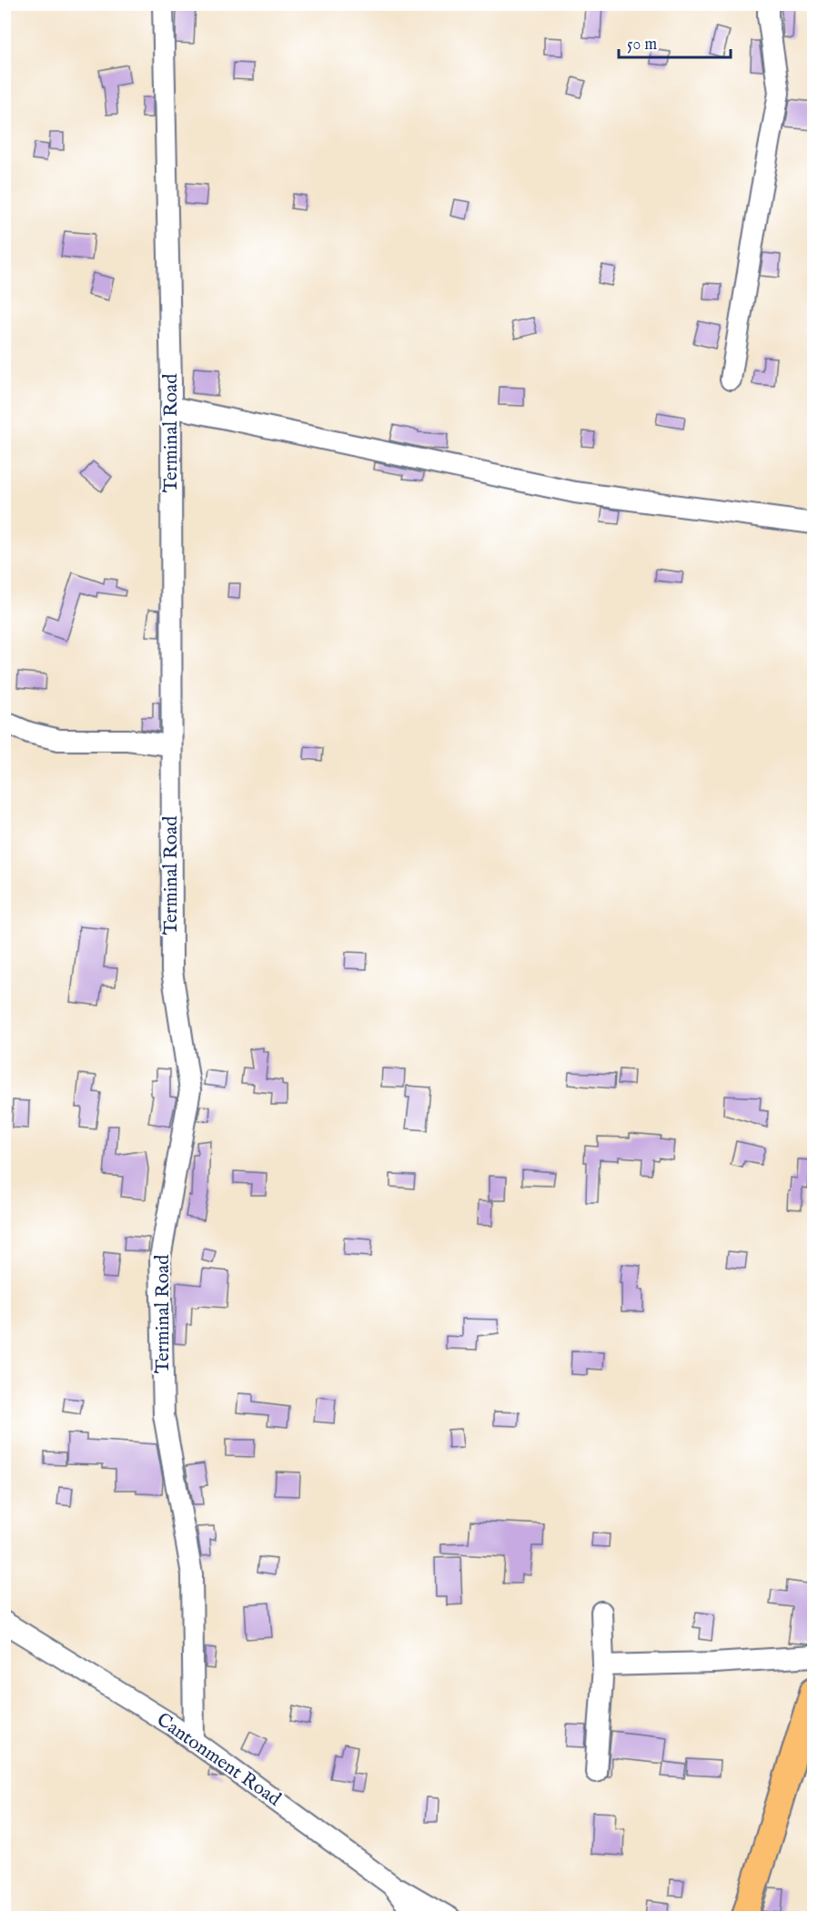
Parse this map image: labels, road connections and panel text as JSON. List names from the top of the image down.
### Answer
{
  "streets": {
    "street": ["Terminal Road", "Cantonment Road"]
  },
  "crossings": [
    ["Terminal Road", "Cantonment Road"]
  ],
  "scale_bar": "50 m"
}
